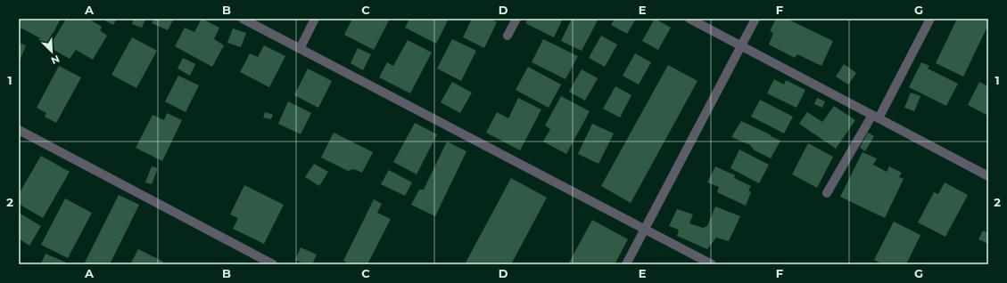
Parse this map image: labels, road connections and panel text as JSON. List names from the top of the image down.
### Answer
{
  "north": "bottom right",
  "grid": {
    "columns": [
      "A",
      "B",
      "C",
      "D",
      "E",
      "F",
      "G"
    ],
    "rows": ["1", "2"]
  }
}
